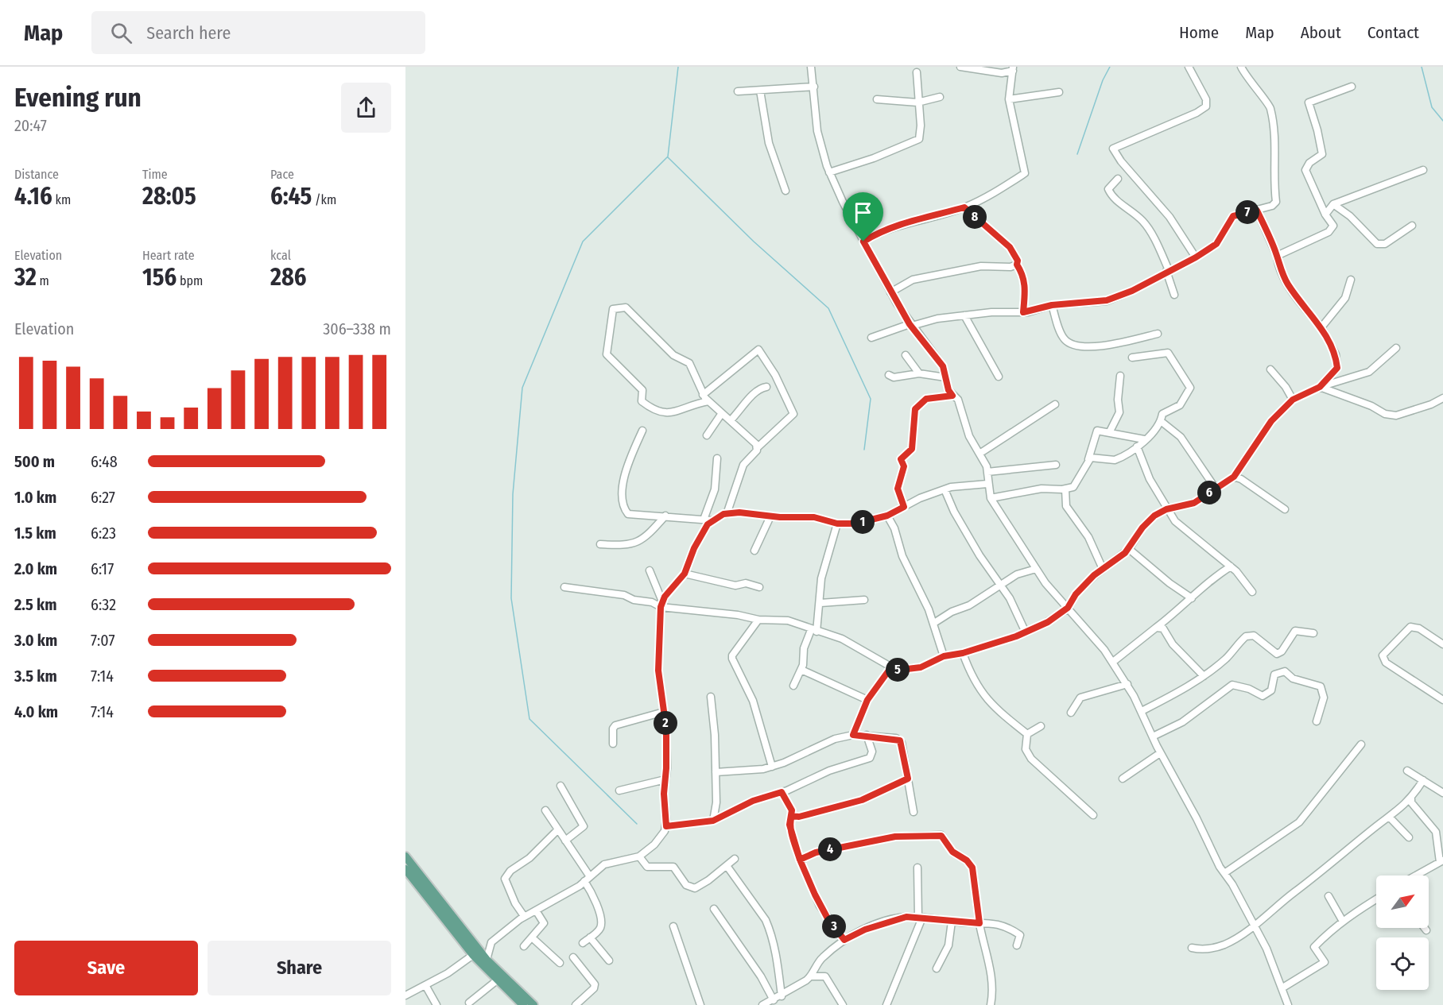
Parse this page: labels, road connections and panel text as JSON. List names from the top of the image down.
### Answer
{
  "north": "top right",
  "page": {
    "header": "Map",
    "search": "Search here",
    "nav": [
      "Home",
      "Map",
      "About",
      "Contact"
    ],
    "heading": ["Evening run", "20:47"],
    "stats": [
      ["Distance", "4.16 km"],
      ["Time", "28:05"],
      ["Pace", "6:45 /km"],
      ["Elevation", "32 m"],
      ["Heart rate", "156 bpm"],
      ["kcal", "286"]
    ],
    "pins": [
      "7",
      "8",
      "6",
      "1",
      "5",
      "2",
      "4",
      "3"
    ],
    "chart": ["Elevation", "306–338 m"],
    "list": [
      {
        "name": "500 m",
        "note": "6:48"
      },
      {
        "name": "1.0 km",
        "note": "6:27"
      },
      {
        "name": "1.5 km",
        "note": "6:23"
      },
      {
        "name": "2.0 km",
        "note": "6:17"
      },
      {
        "name": "2.5 km",
        "note": "6:32"
      },
      {
        "name": "3.0 km",
        "note": "7:07"
      },
      {
        "name": "3.5 km",
        "note": "7:14"
      },
      {
        "name": "4.0 km",
        "note": "7:14"
      }
    ],
    "buttons": ["Save", "Share"]
  }
}
